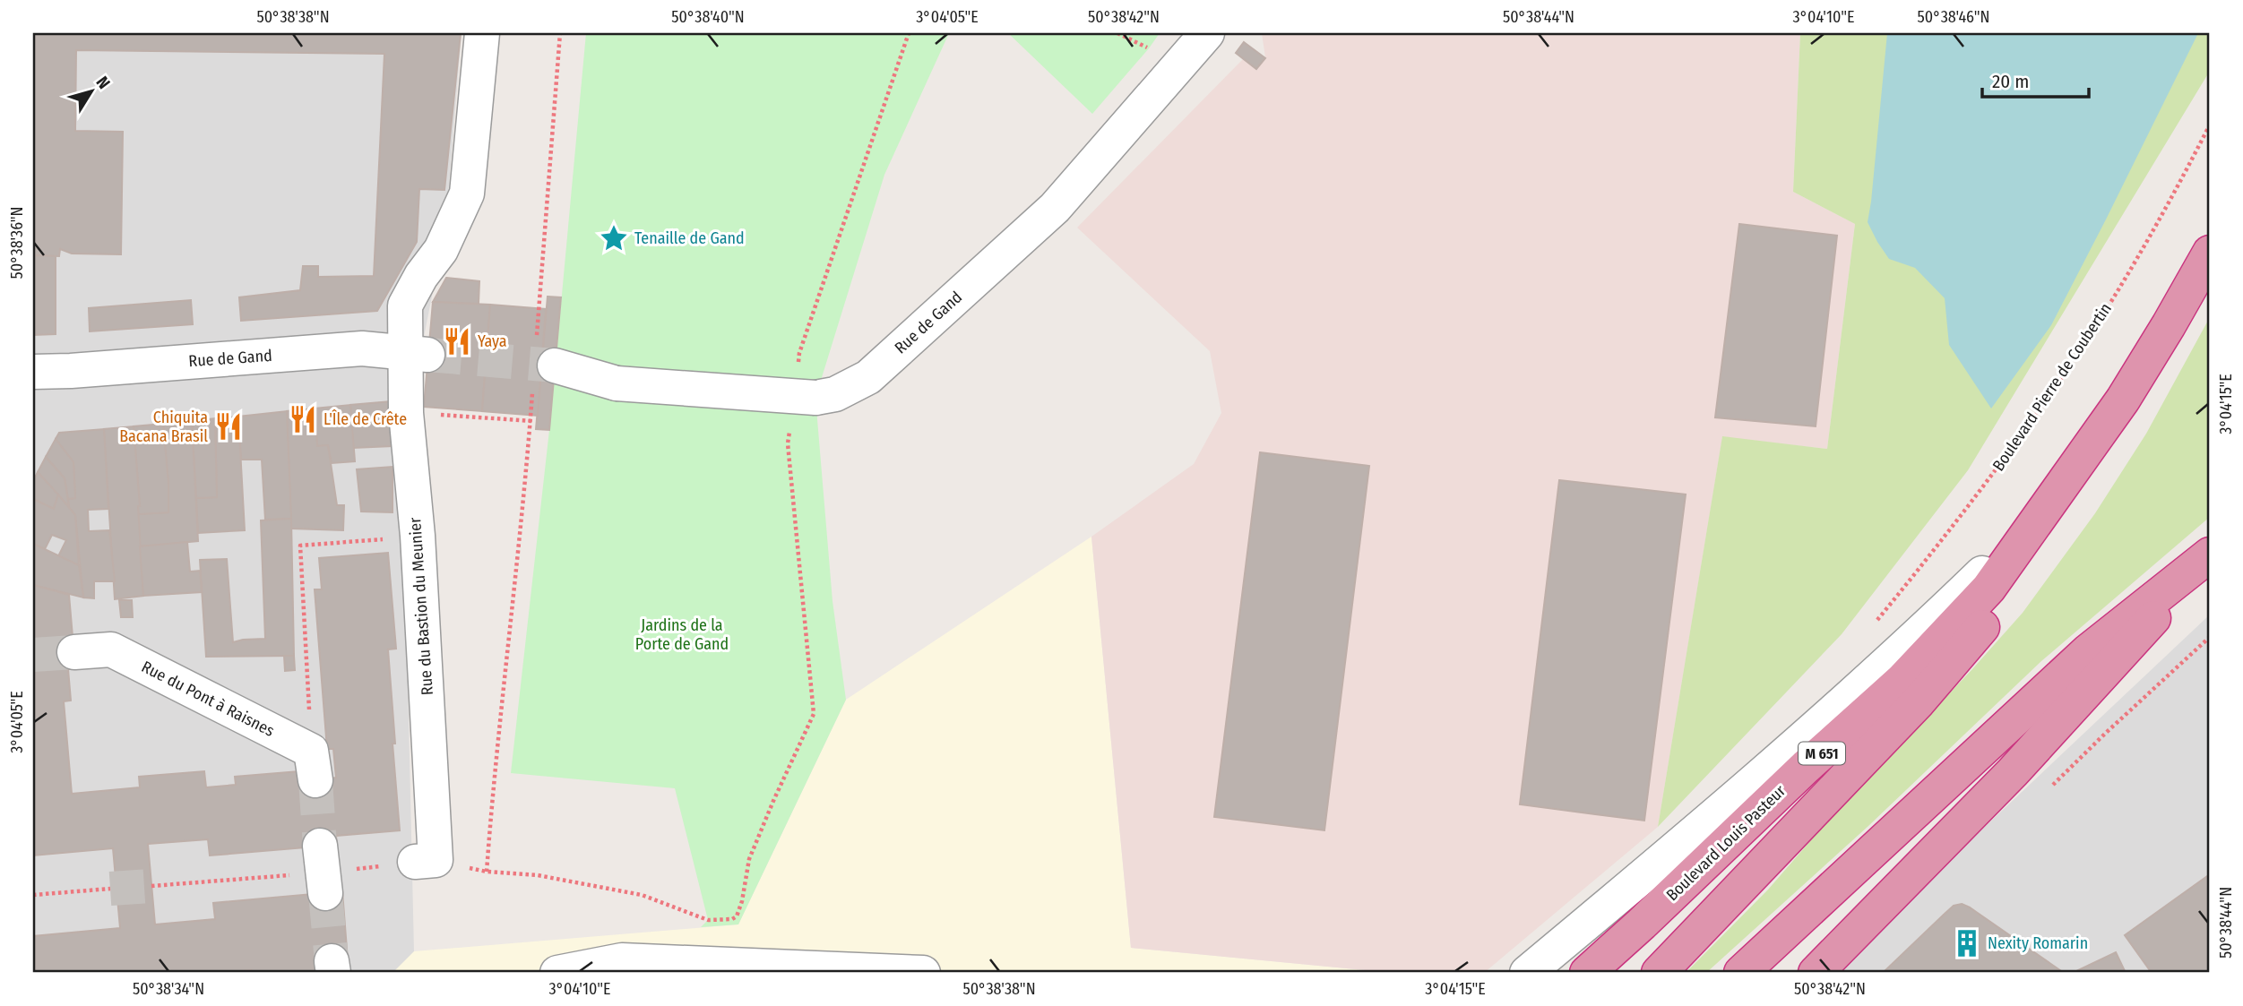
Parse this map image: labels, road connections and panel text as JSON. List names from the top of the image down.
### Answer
{
  "streets": {
    "highway": ["M 651", "Boulevard Louis Pasteur"],
    "street": ["Rue de Gand", "Rue du Bastion du Meunier", "Rue du Pont à Raisnes"],
    "path": ["Boulevard Pierre de Coubertin"]
  },
  "crossings": [
    ["Rue de Gand", "Rue du Bastion du Meunier"],
    ["M 651", "Boulevard Louis Pasteur"]
  ],
  "parks": ["Jardins de la Porte de Gand"],
  "places": {
    "place": ["Tenaille de Gand"],
    "restaurant": ["Yaya", "L'Île de Crête", "Chiquita Bacana Brasil"],
    "building": ["Nexity Romarin"]
  },
  "scale_bar": "20 m",
  "north": "top right",
  "coordinates": [
    "50°38'38\"N",
    "50°38'40\"N",
    "3°04'05\"E",
    "50°38'42\"N",
    "50°38'44\"N",
    "3°04'10\"E",
    "50°38'46\"N",
    "50°38'36\"N",
    "3°04'15\"E",
    "50°38'34\"N"
  ]
}
